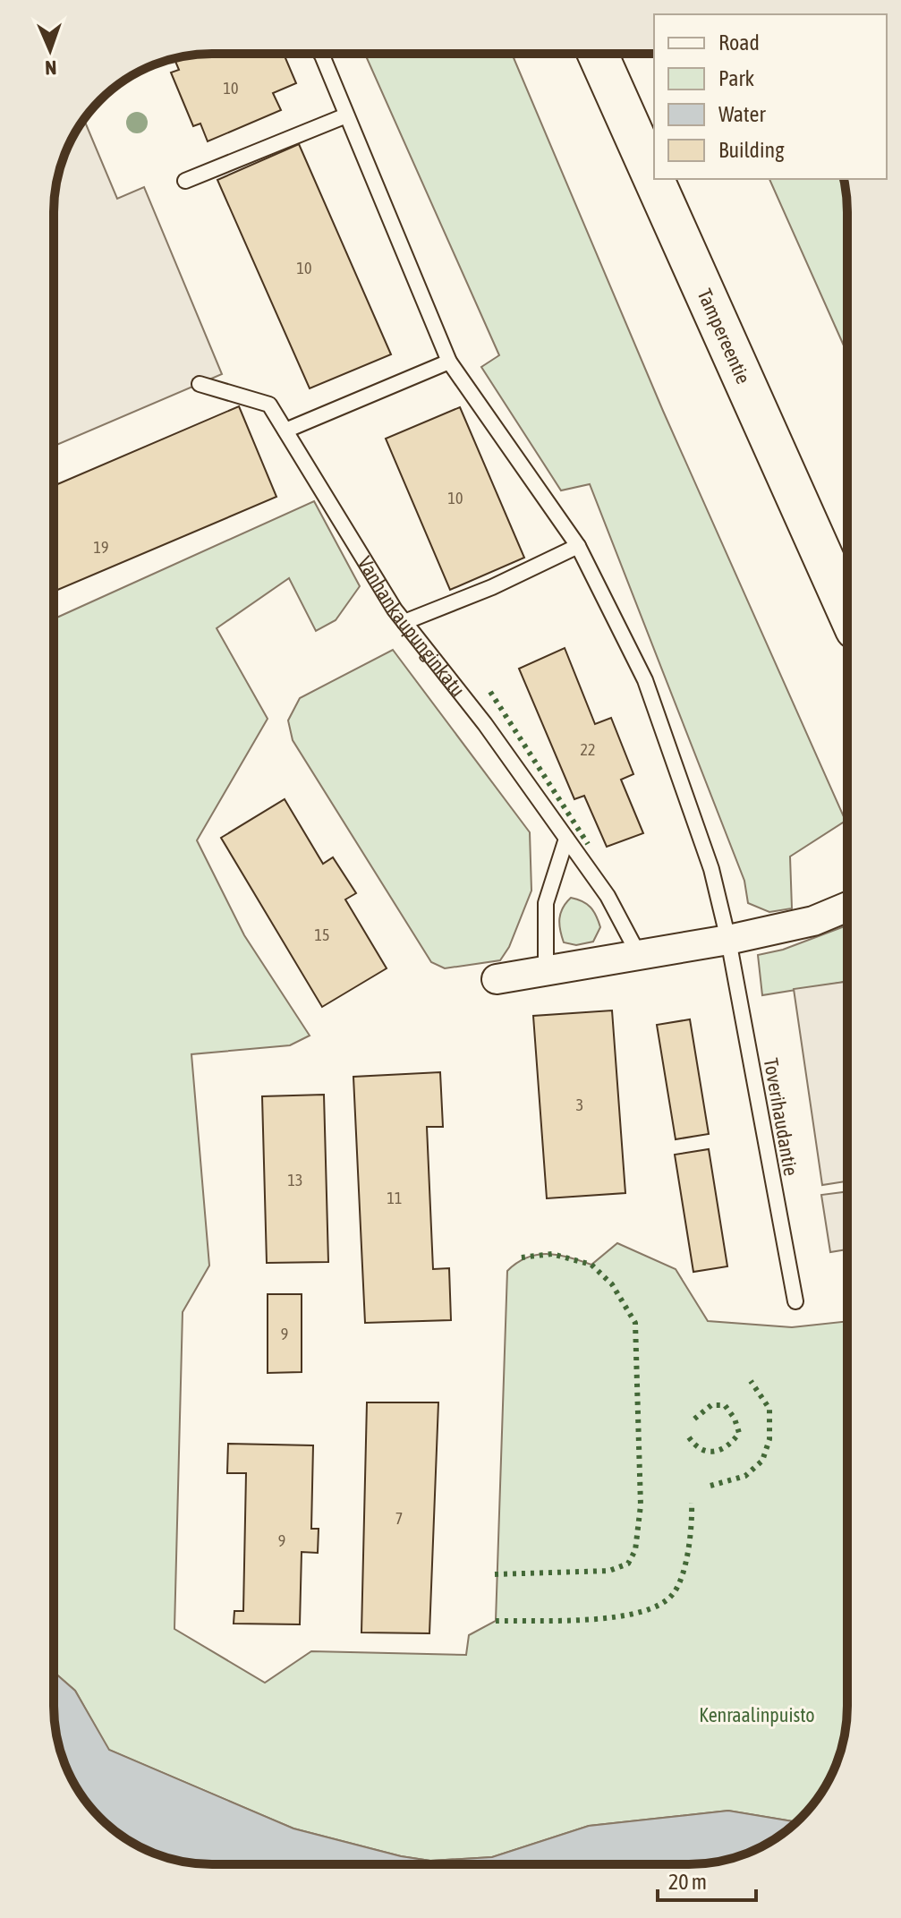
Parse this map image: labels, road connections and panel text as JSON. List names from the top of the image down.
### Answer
{
  "streets": {
    "main road": ["Tampereentie"],
    "lane": ["Vanhankaupunginkatu", "Toverihaudantie"]
  },
  "parks": ["Kenraalinpuisto"],
  "house_numbers": [
    "10",
    "10",
    "10",
    "19",
    "22",
    "15",
    "3",
    "13",
    "11",
    "9",
    "7",
    "9"
  ],
  "legend": [
    "Road",
    "Park",
    "Water",
    "Building"
  ],
  "scale_bar": "20 m",
  "north": "bottom"
}
